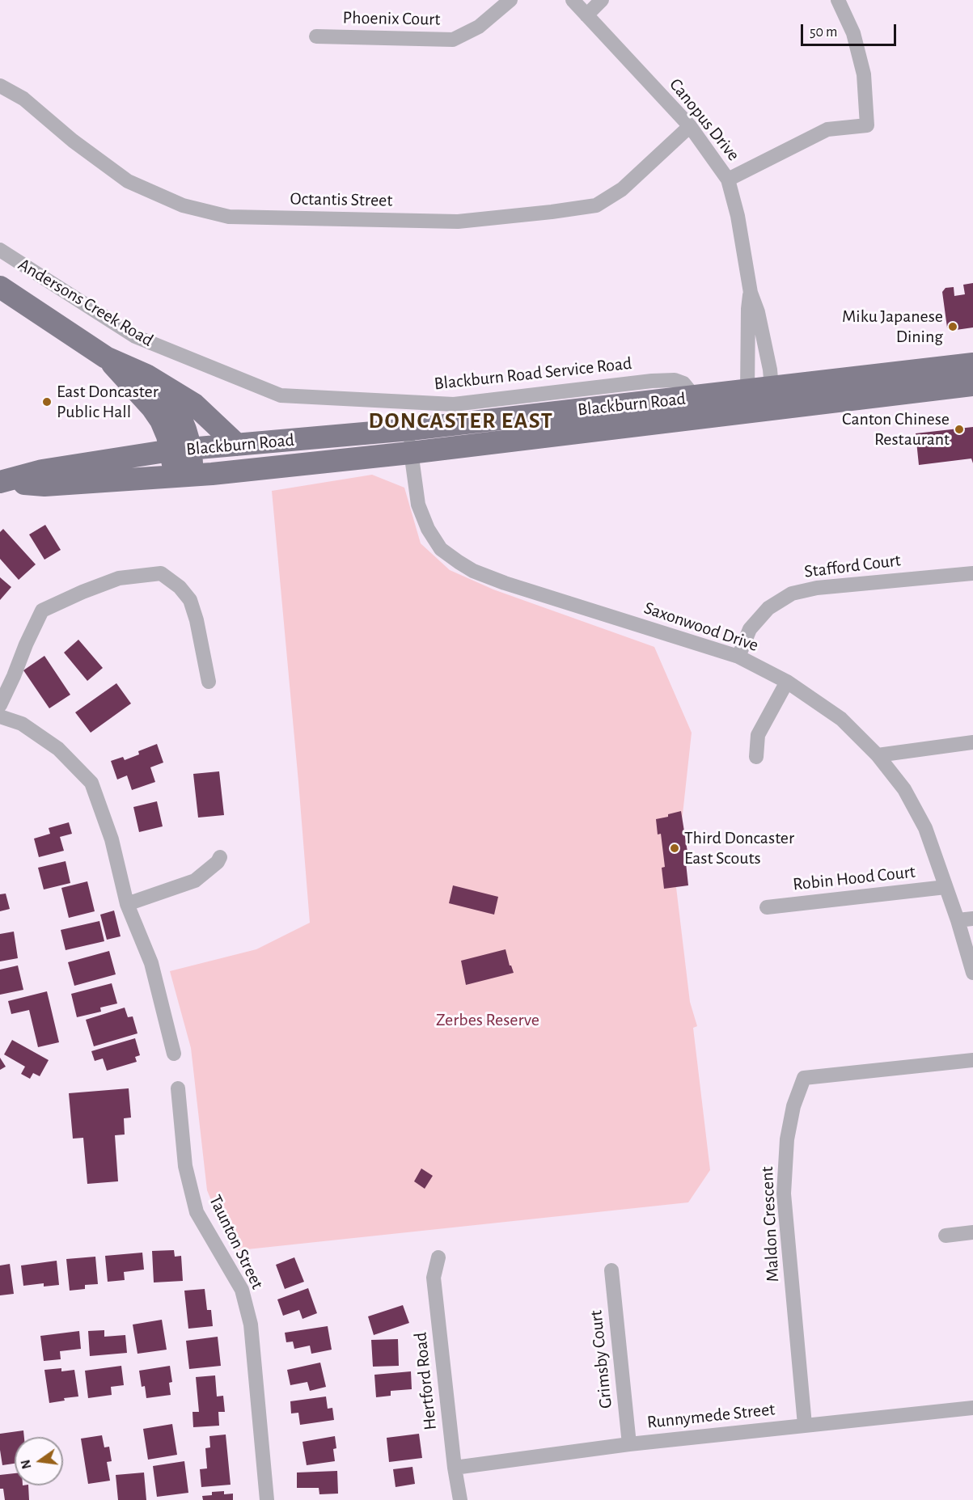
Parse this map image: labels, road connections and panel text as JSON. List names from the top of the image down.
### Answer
{
  "streets": {
    "main road": ["Andersons Creek Road", "Blackburn Road"],
    "street": [
      "Phoenix Court",
      "Canopus Drive",
      "Octantis Street",
      "Blackburn Road Service Road",
      "Stafford Court",
      "Saxonwood Drive",
      "Robin Hood Court",
      "Maldon Crescent",
      "Taunton Street",
      "Grimsby Court",
      "Hertford Road",
      "Runnymede Street"
    ]
  },
  "crossings": [
    ["Canopus Drive", "Octantis Street"],
    ["Canopus Drive", "Blackburn Road"],
    ["Andersons Creek Road", "Blackburn Road Service Road"],
    ["Andersons Creek Road", "Blackburn Road"],
    ["Blackburn Road Service Road", "Blackburn Road"],
    ["Blackburn Road", "Saxonwood Drive"],
    ["Stafford Court", "Saxonwood Drive"],
    ["Saxonwood Drive", "Robin Hood Court"],
    ["Maldon Crescent", "Runnymede Street"],
    ["Grimsby Court", "Runnymede Street"],
    ["Hertford Road", "Runnymede Street"]
  ],
  "districts": ["DONCASTER EAST"],
  "parks": ["Zerbes Reserve"],
  "places": [
    "Miku Japanese Dining",
    "East Doncaster Public Hall",
    "Canton Chinese Restaurant",
    "Third Doncaster East Scouts"
  ],
  "scale_bar": "50 m",
  "north": "left"
}
